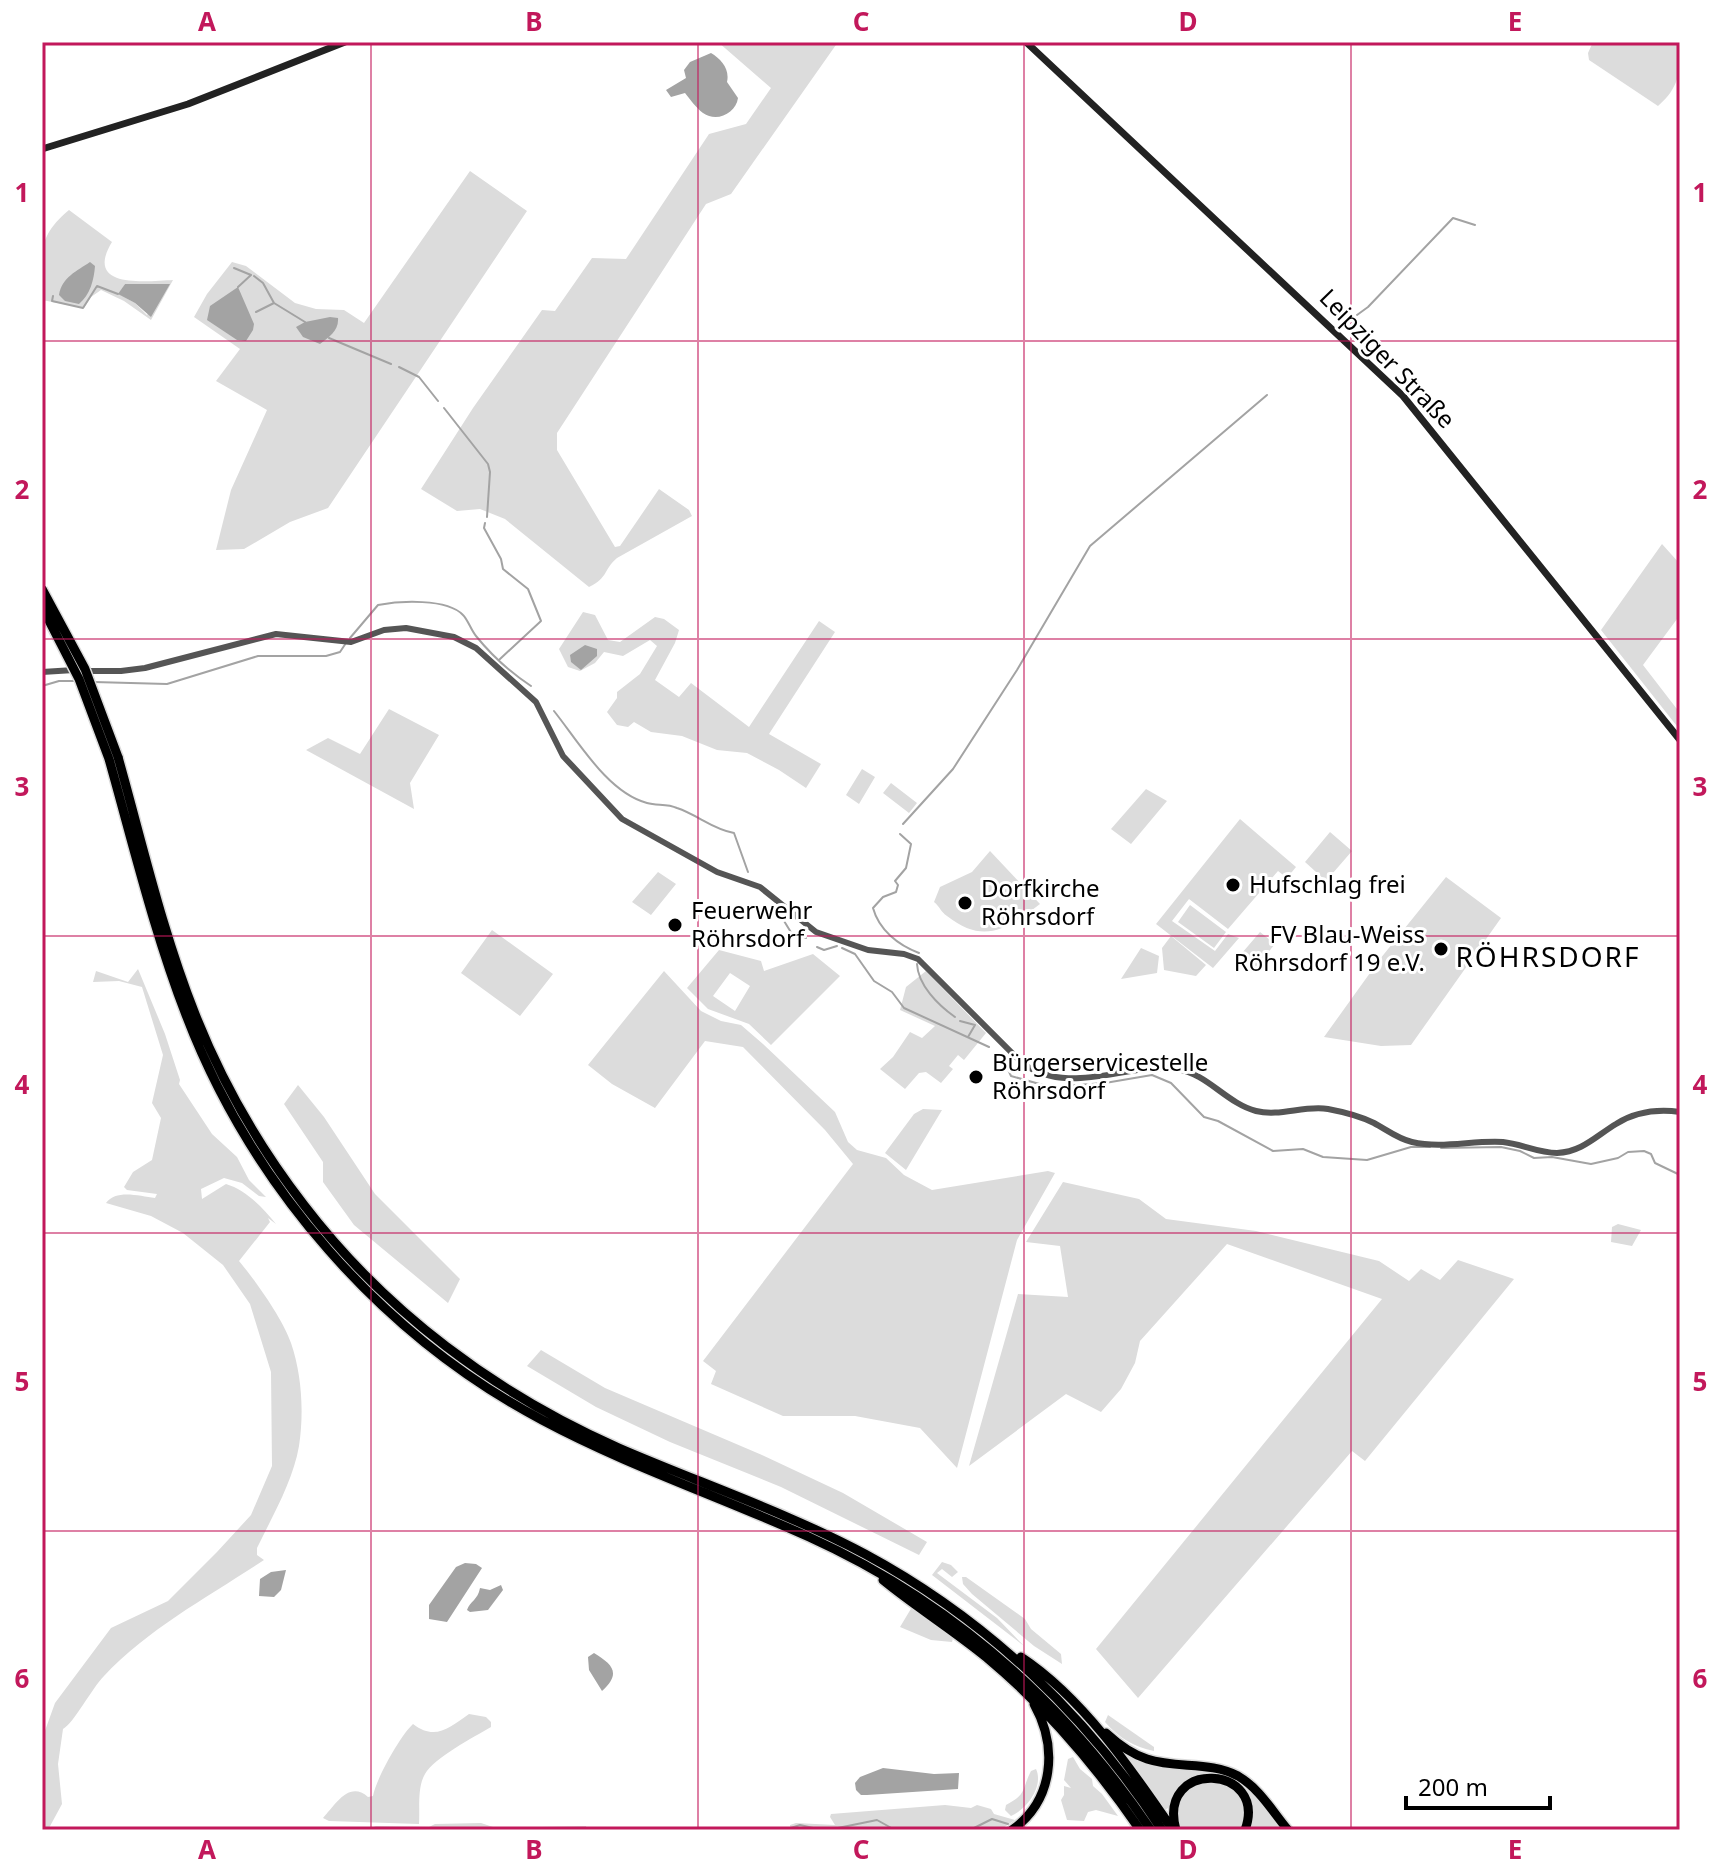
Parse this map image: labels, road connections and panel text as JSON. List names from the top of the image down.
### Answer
{
  "streets": {
    "main road": ["Leipziger Straße"]
  },
  "districts": ["RÖHRSDORF"],
  "places": [
    "Hufschlag frei",
    "Dorfkirche Röhrsdorf",
    "Feuerwehr Röhrsdorf",
    "FV Blau-Weiss Röhrsdorf 19 e.V.",
    "Bürgerservicestelle Röhrsdorf"
  ],
  "scale_bar": "200 m",
  "grid": {
    "columns": [
      "A",
      "B",
      "C",
      "D",
      "E"
    ],
    "rows": [
      "1",
      "2",
      "3",
      "4",
      "5",
      "6"
    ]
  }
}
